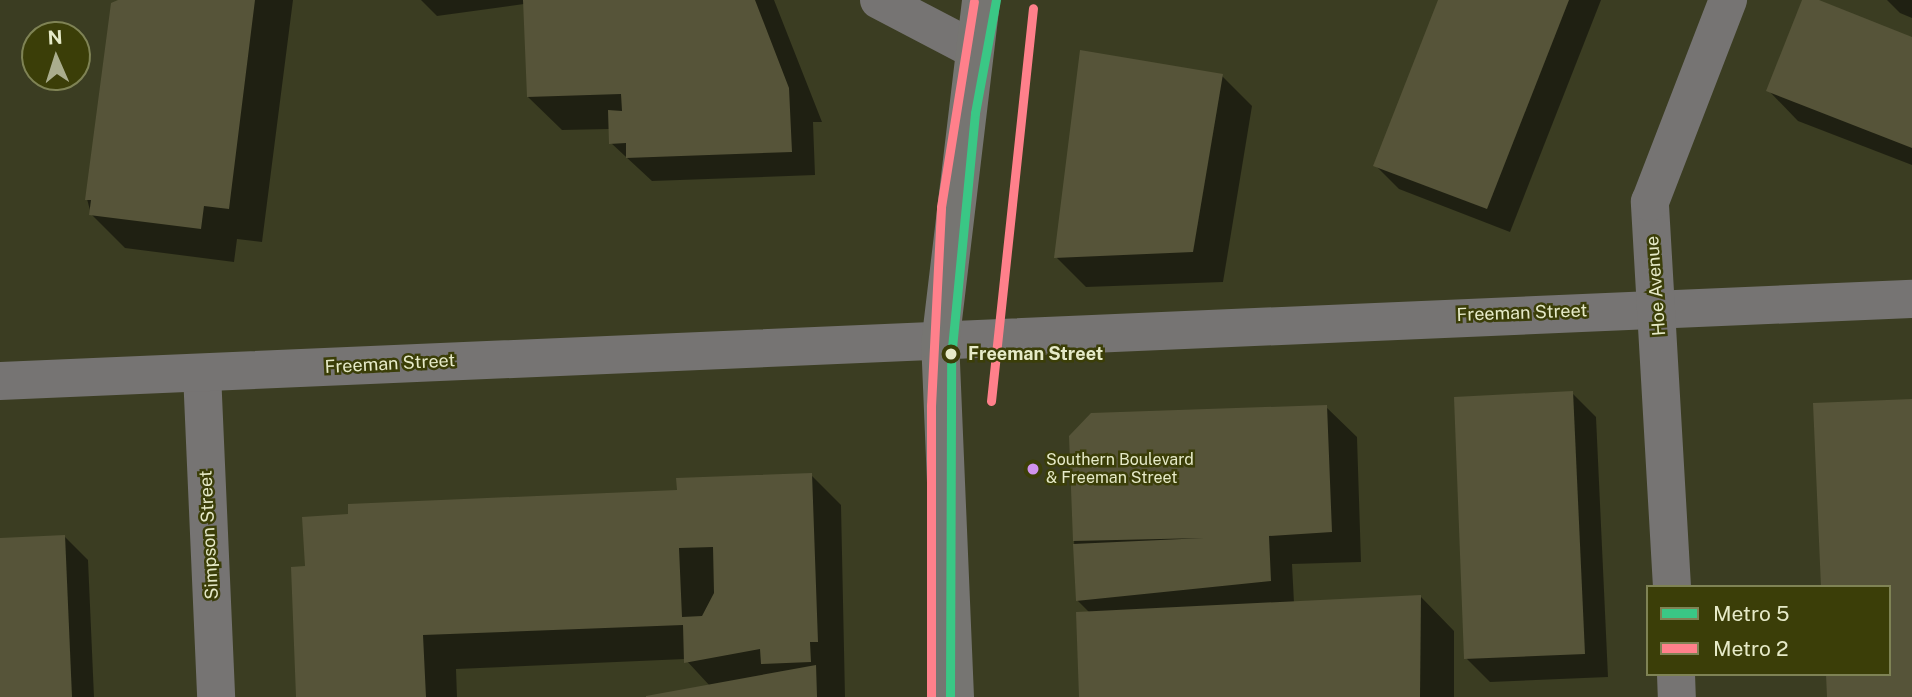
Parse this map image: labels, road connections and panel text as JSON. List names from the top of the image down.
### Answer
{
  "streets": {
    "street": ["Hoe Avenue", "Freeman Street", "Simpson Street"]
  },
  "crossings": [
    ["Hoe Avenue", "Freeman Street"],
    ["Freeman Street", "Simpson Street"]
  ],
  "places": ["Freeman Street", "Southern Boulevard & Freeman Street"],
  "lines": ["metro line 5", "metro line 2"],
  "legend": ["Metro 5", "Metro 2"],
  "north": "top"
}
